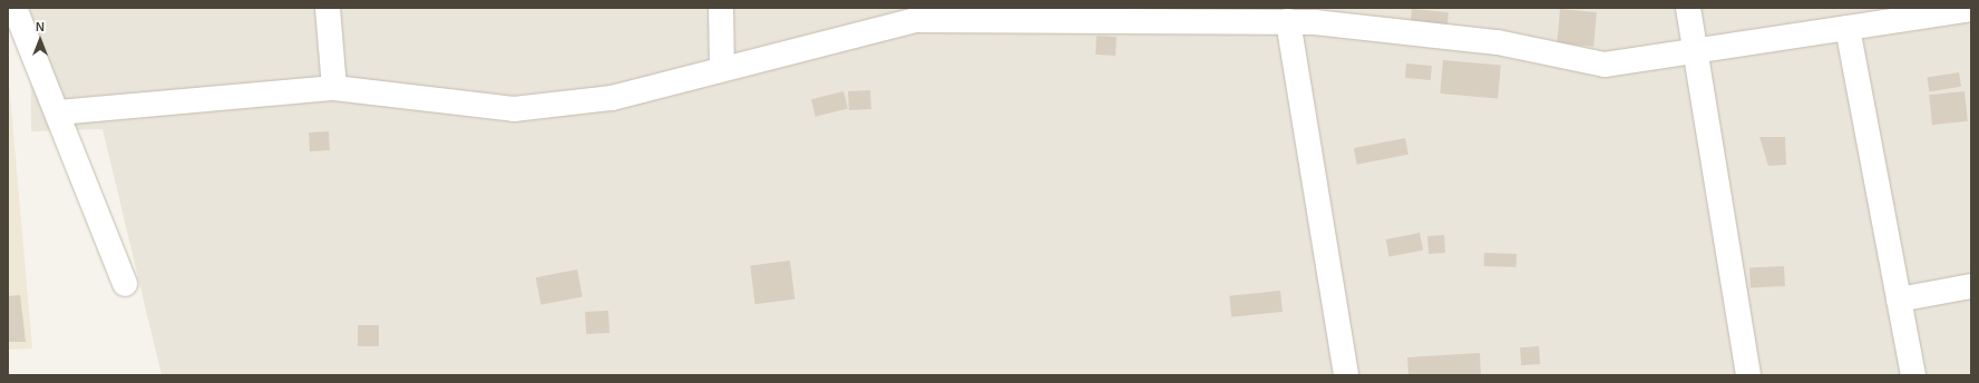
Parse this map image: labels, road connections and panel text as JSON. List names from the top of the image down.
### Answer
{
  "north": "top"
}
